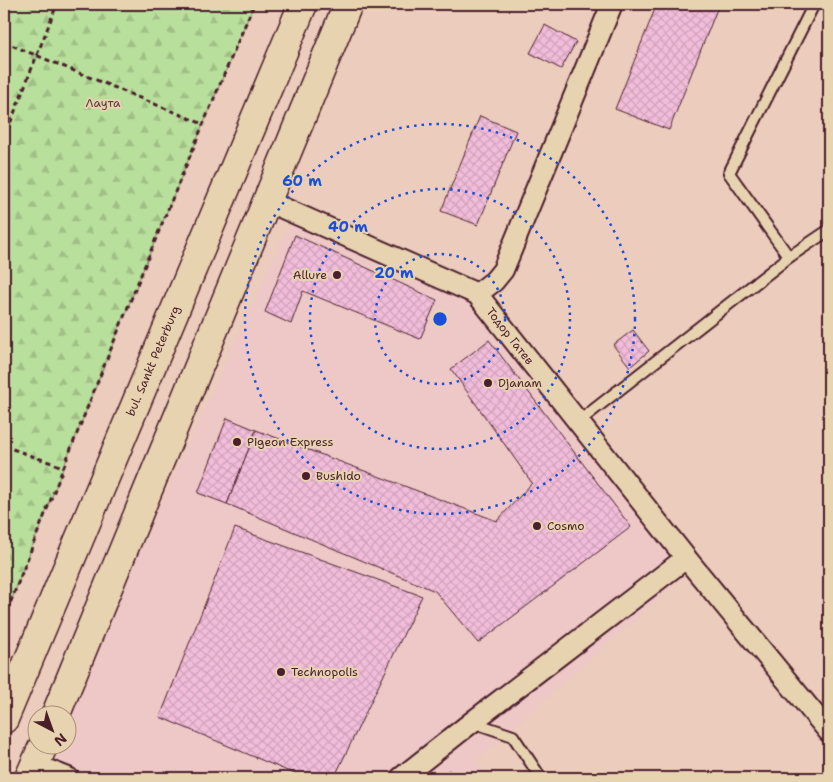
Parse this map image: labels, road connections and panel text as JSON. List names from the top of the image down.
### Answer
{
  "streets": {
    "main road": ["bul. Sankt Peterburg"],
    "street": ["Тодор Гатев"]
  },
  "parks": ["Лаута"],
  "places": [
    "Allure",
    "Djanam",
    "Pigeon Express",
    "Bushido",
    "Cosmo",
    "Technopolis"
  ],
  "north": "bottom right",
  "rings": ["60 m", "40 m", "20 m"]
}
